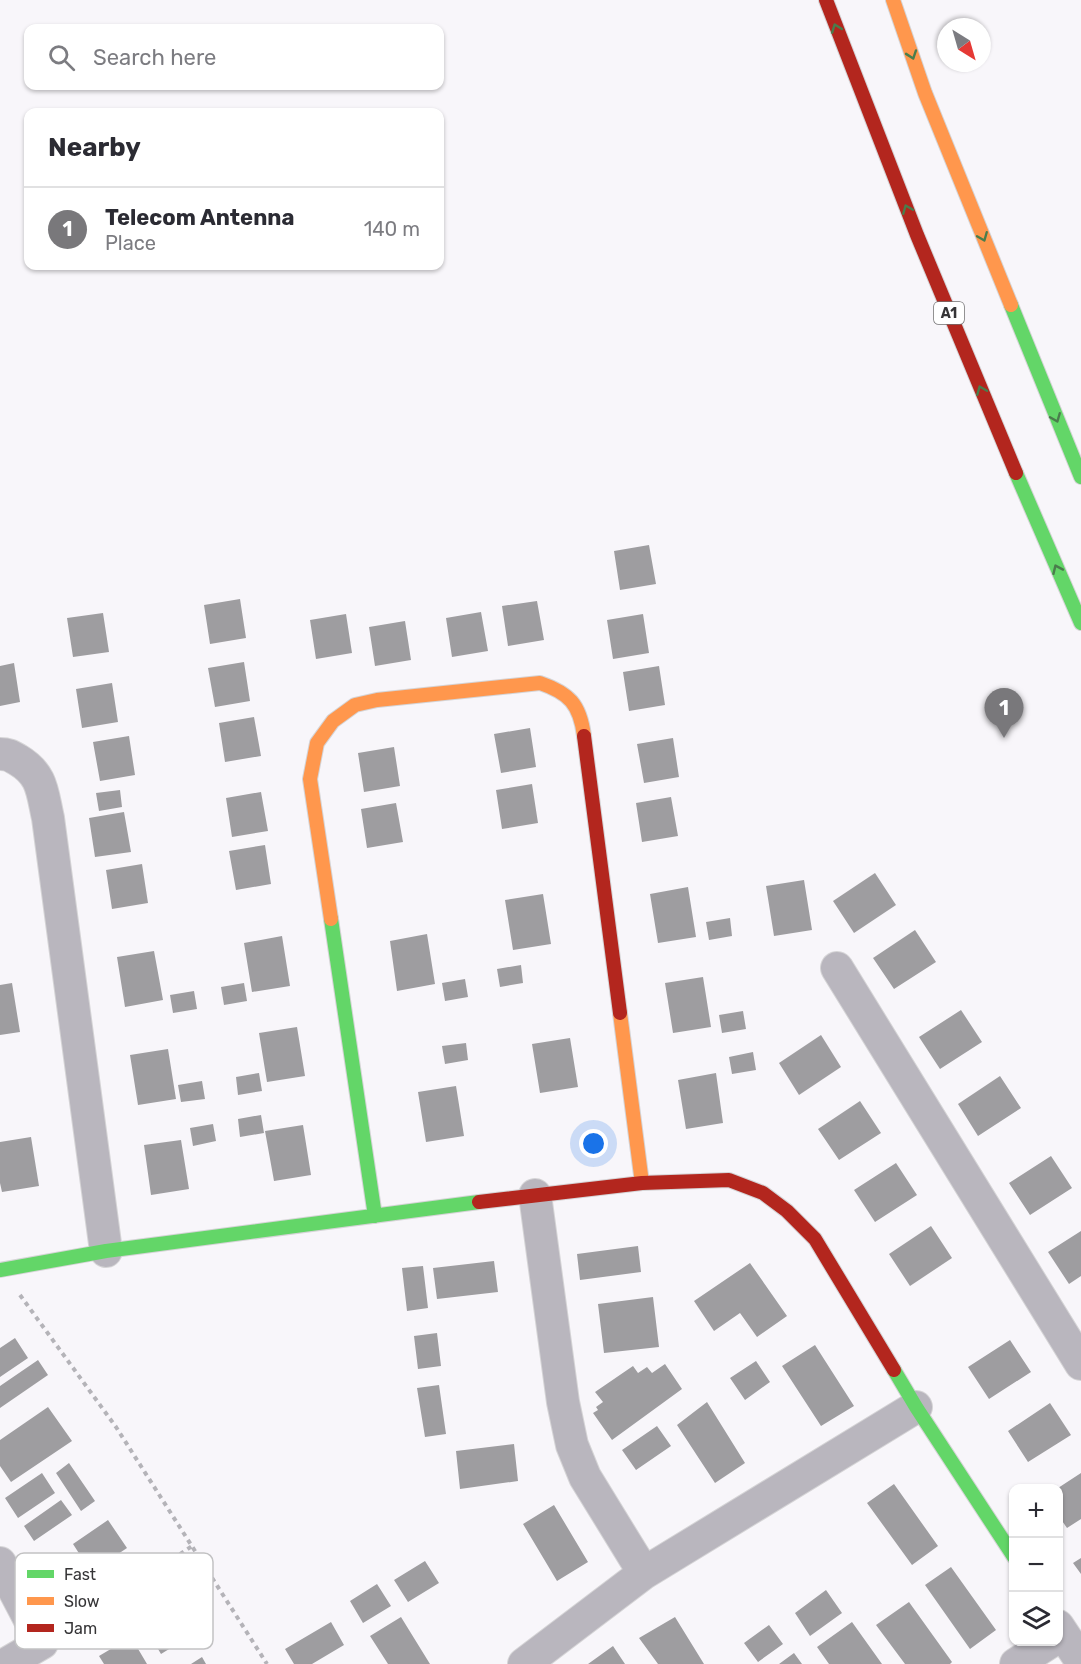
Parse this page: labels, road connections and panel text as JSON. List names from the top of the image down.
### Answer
{
  "streets": {
    "main road": ["A1"]
  },
  "legend": ["Fast", "Slow", "Jam"],
  "north": "bottom right",
  "page": {
    "search": "Search here",
    "heading": "Nearby",
    "list": [
      {
        "mark": "1",
        "name": "Telecom Antenna",
        "note": "Place",
        "value": "140 m"
      }
    ],
    "pins": "1",
    "map_buttons": ["+", "−"]
  }
}
